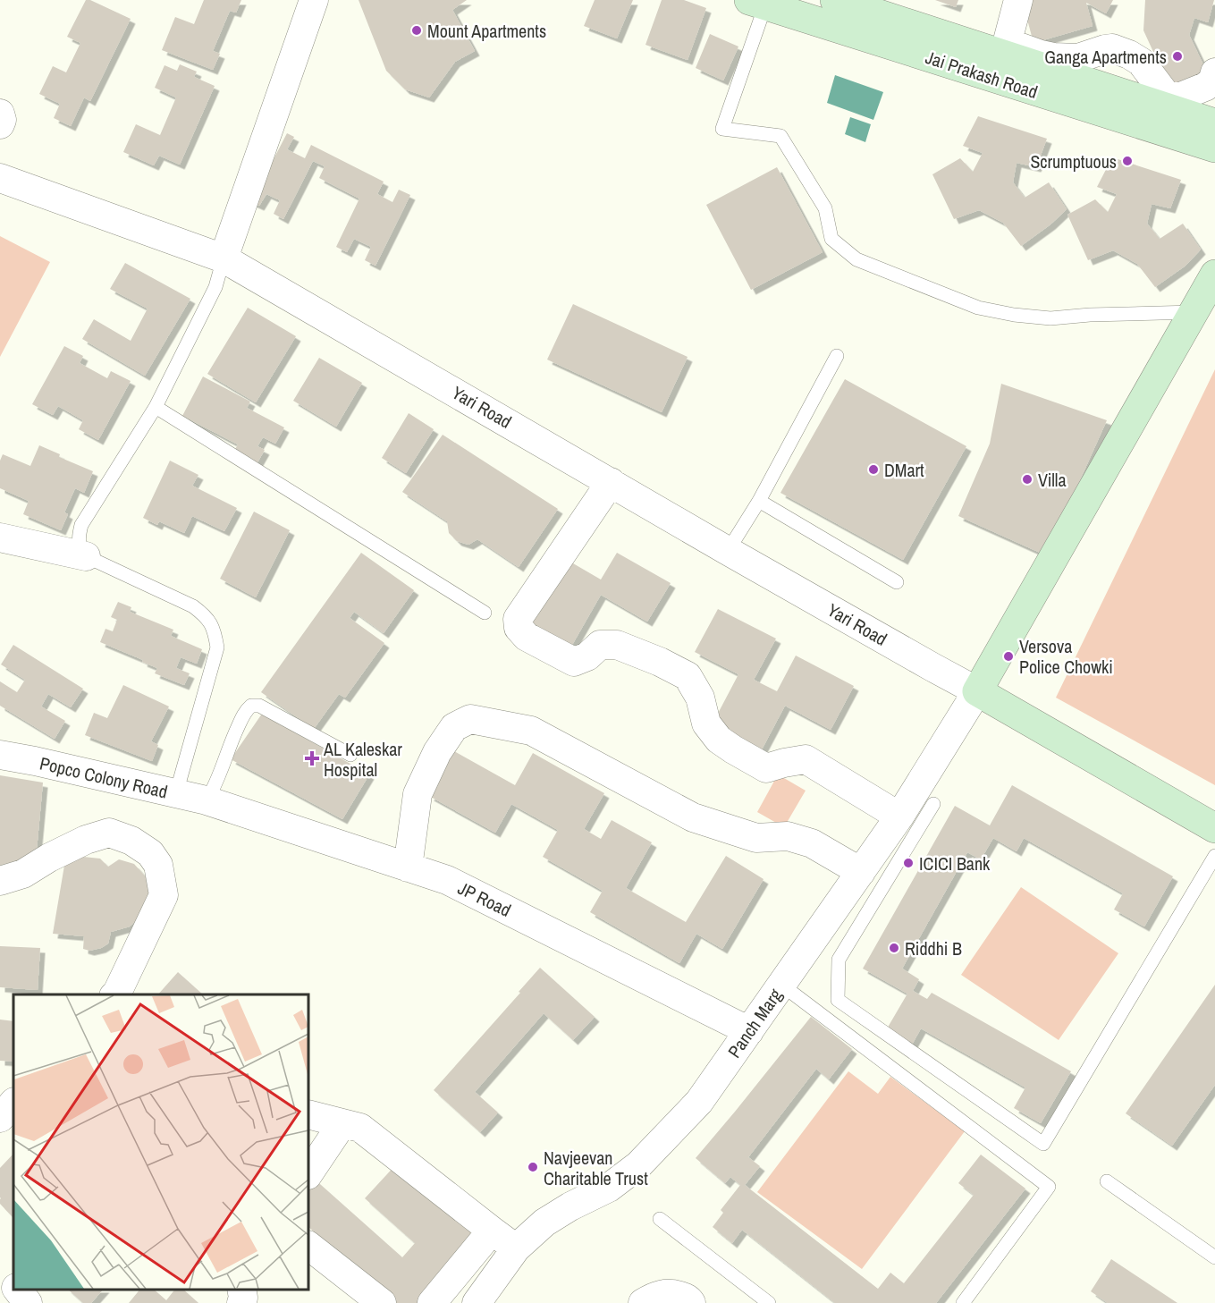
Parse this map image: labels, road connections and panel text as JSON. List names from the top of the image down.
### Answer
{
  "streets": {
    "main road": ["Jai Prakash Road", "Yari Road"],
    "street": ["Popco Colony Road", "JP Road", "Panch Marg"]
  },
  "crossings": [
    ["Yari Road", "Panch Marg"],
    ["Popco Colony Road", "JP Road"],
    ["JP Road", "Panch Marg"]
  ],
  "places": {
    "other": [
      "Mount Apartments",
      "Ganga Apartments",
      "Scrumptuous",
      "DMart",
      "Villa",
      "Versova Police Chowki",
      "ICICI Bank",
      "Riddhi B",
      "Navjeevan Charitable Trust"
    ],
    "health": ["AL Kaleskar Hospital"]
  }
}
